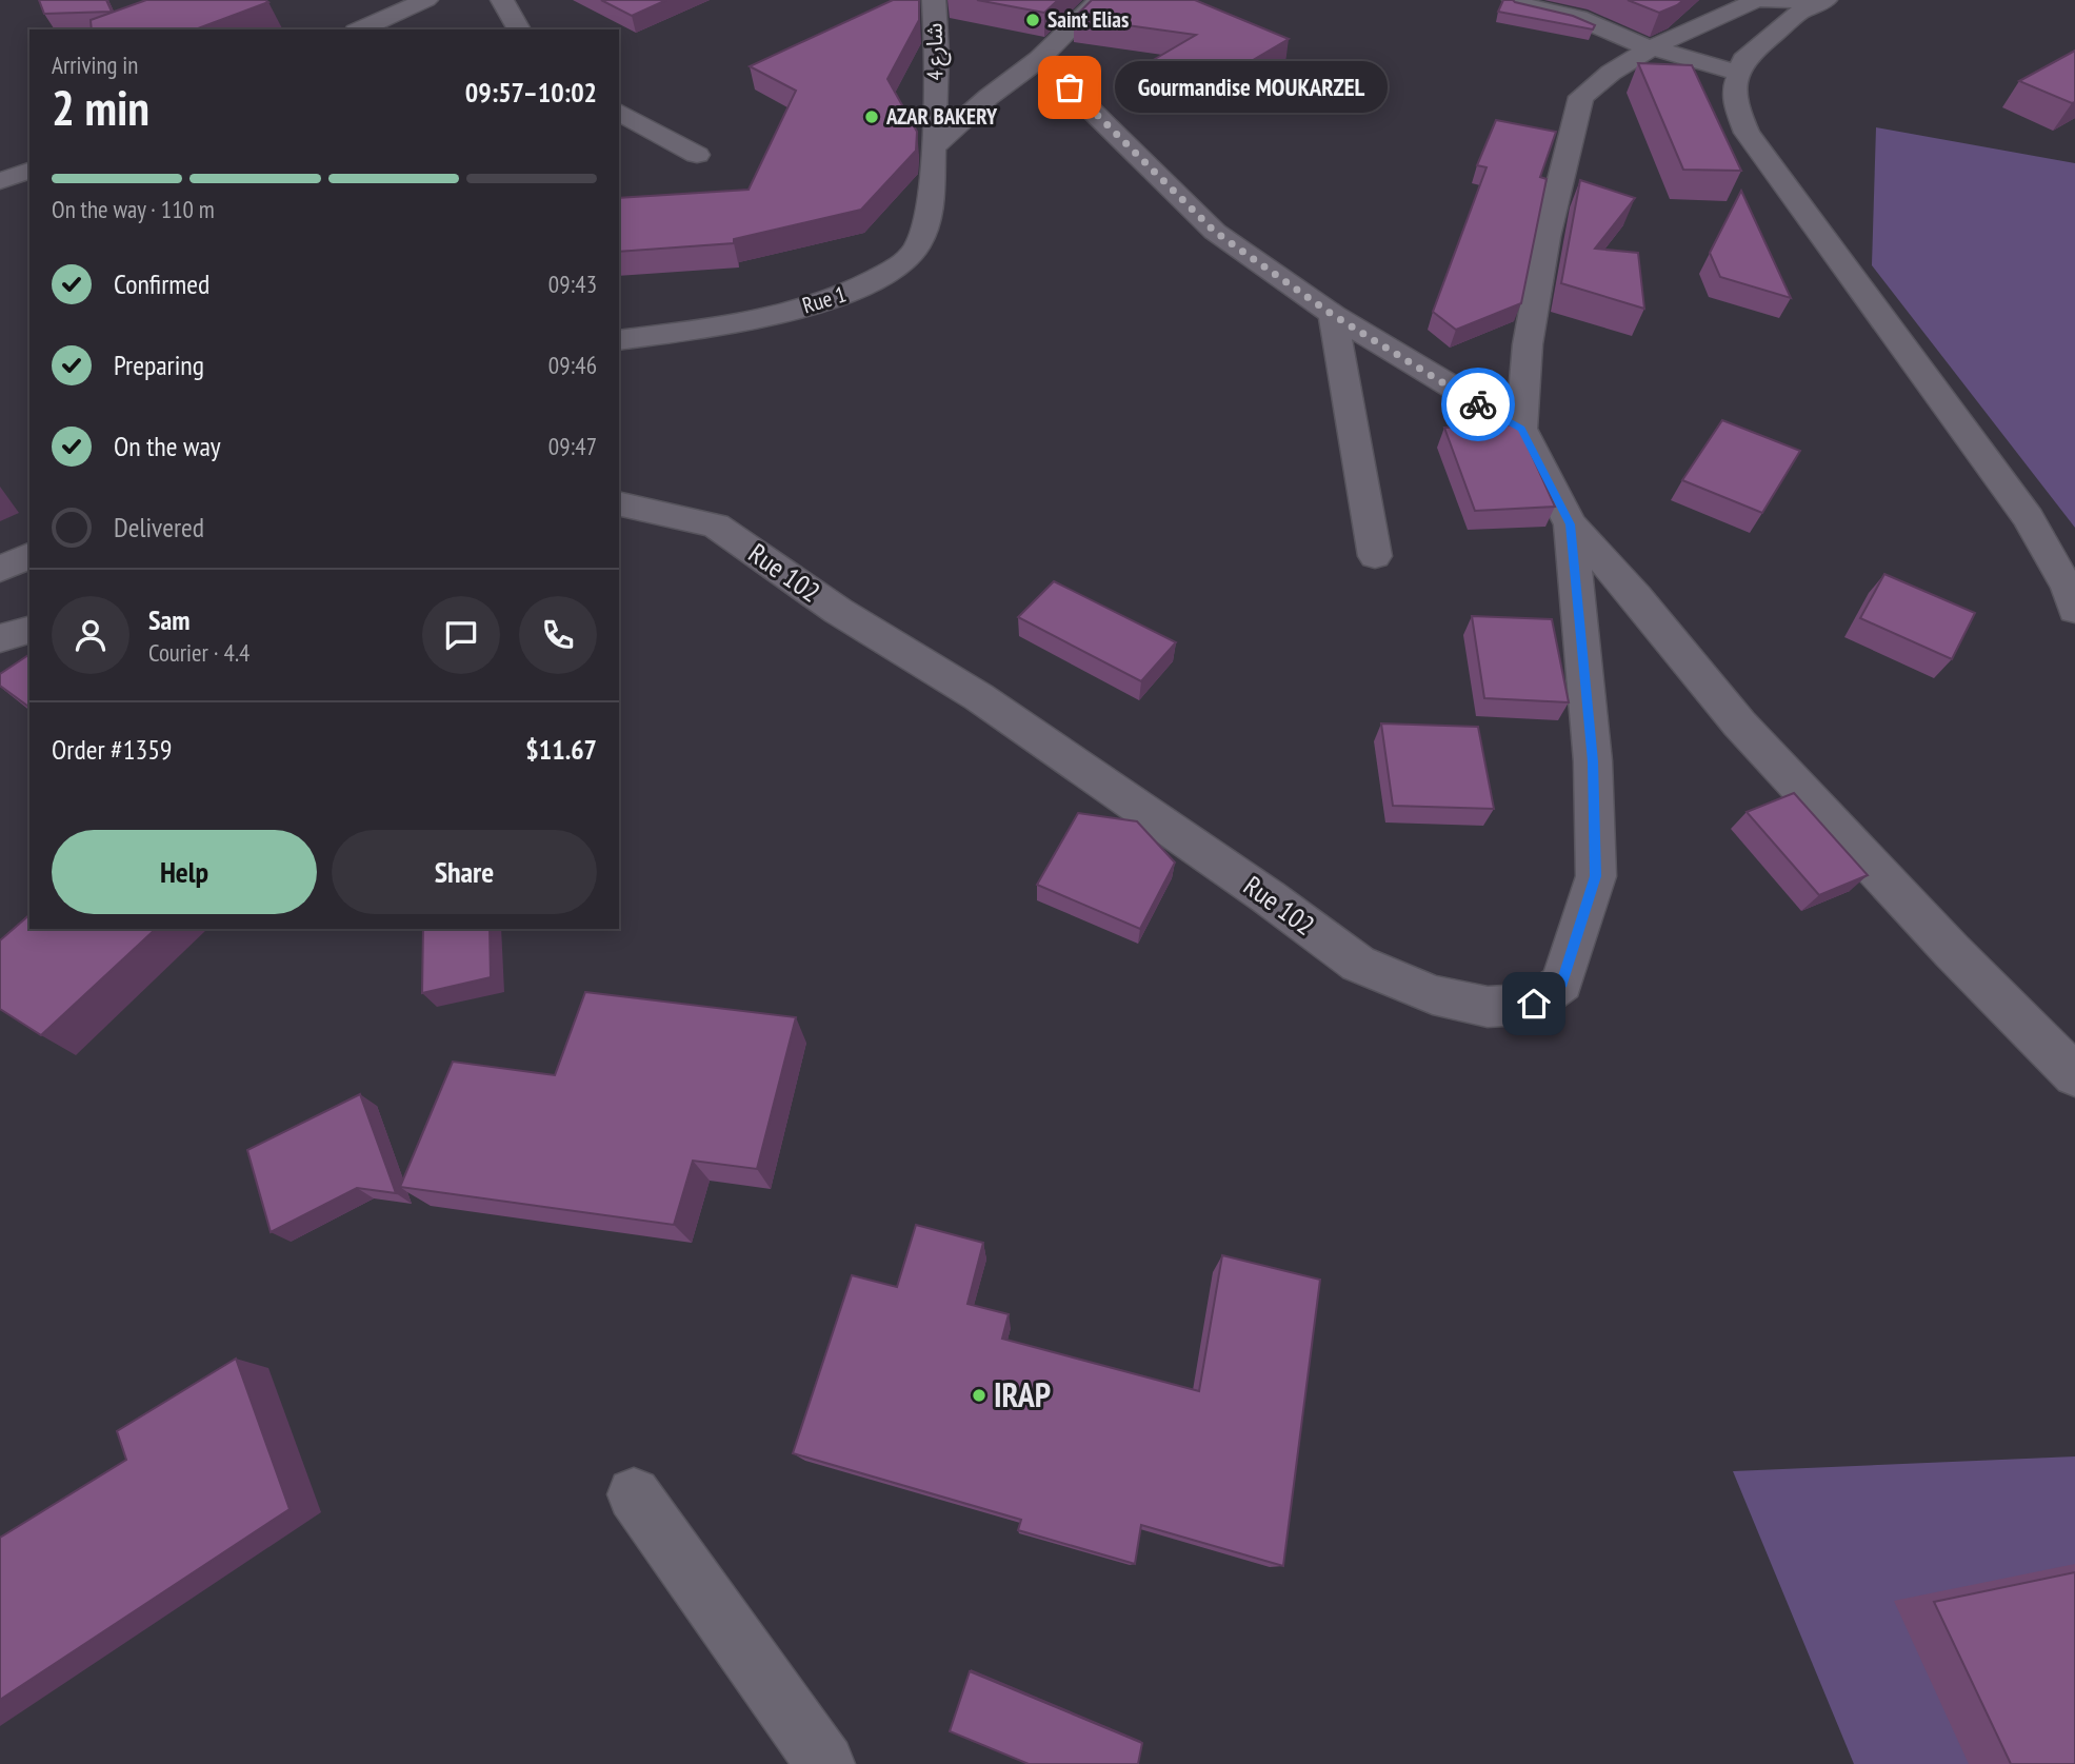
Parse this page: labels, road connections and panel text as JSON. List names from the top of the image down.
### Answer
{
  "streets": {
    "street": ["شارع 4", "Rue 1", "Rue 102"]
  },
  "crossings": [
    ["شارع 4", "Rue 1"]
  ],
  "places": [
    "Saint Elias",
    "Gourmandise MOUKARZEL",
    "AZAR BAKERY",
    "IRAP"
  ],
  "page": {
    "heading": ["2 min", "Arriving in", "09:57–10:02"],
    "panel": [
      "Sam",
      "Courier · 4.4",
      "Order #1359",
      "$11.67"
    ],
    "bubble": "Gourmandise MOUKARZEL",
    "bar": "On the way · 110 m",
    "list": [
      ["Confirmed", "09:43"],
      ["Preparing", "09:46"],
      ["On the way", "09:47"],
      "Delivered"
    ],
    "buttons": ["Help", "Share"]
  }
}
